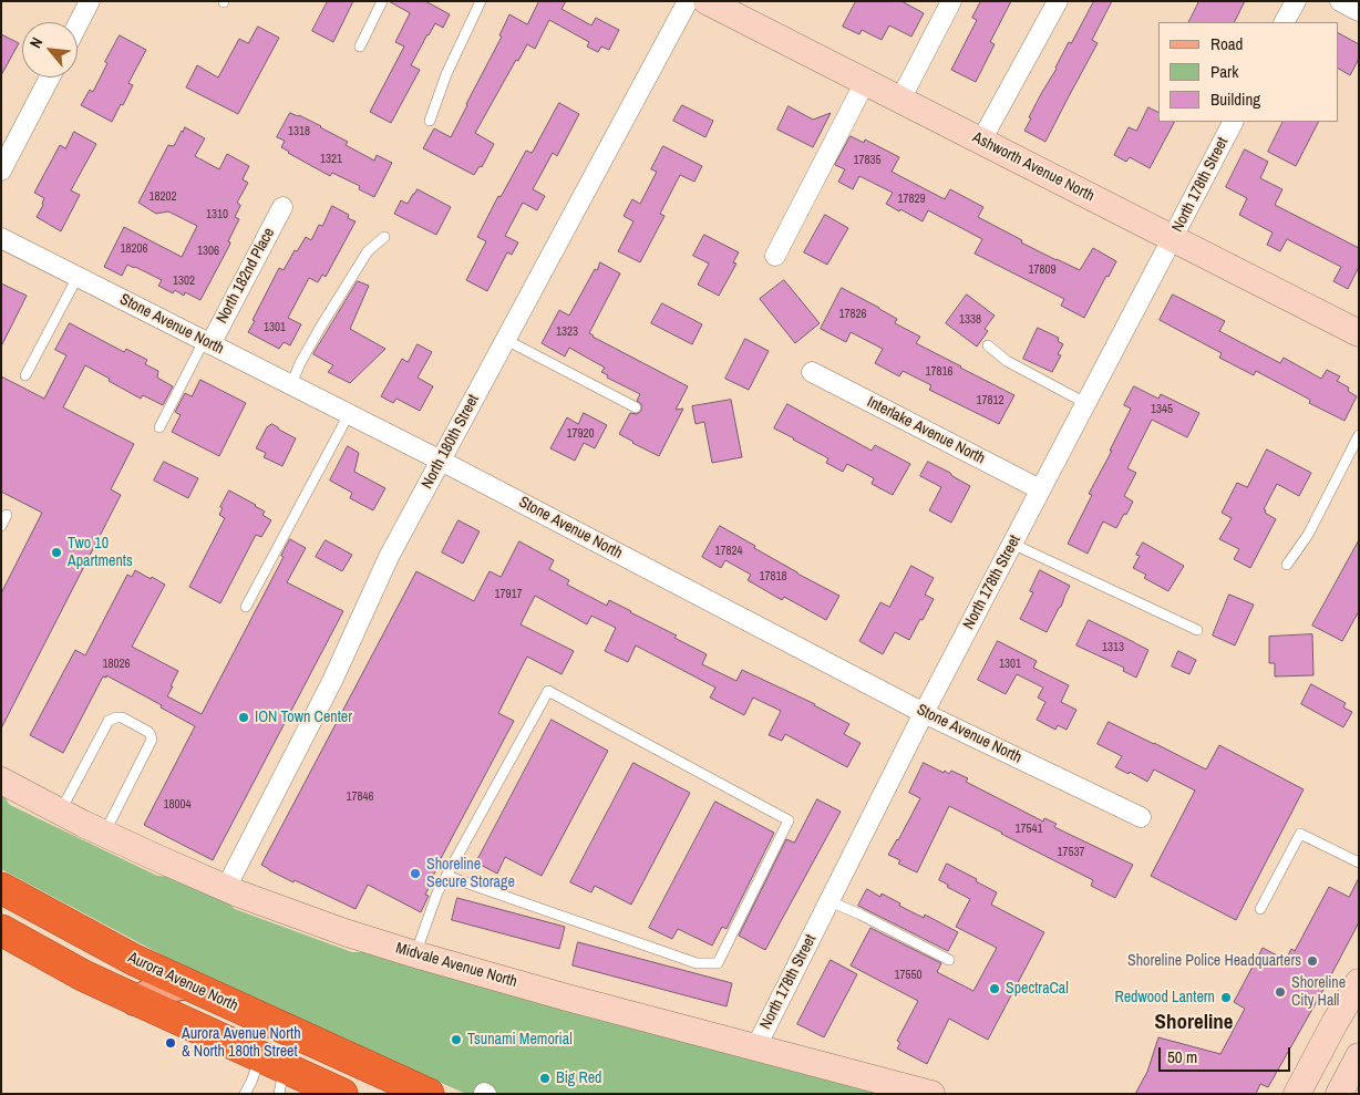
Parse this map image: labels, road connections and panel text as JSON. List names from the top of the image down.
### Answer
{
  "streets": {
    "highway": ["Aurora Avenue North"],
    "street": [
      "Ashworth Avenue North",
      "North 178th Street",
      "North 182nd Place",
      "Stone Avenue North",
      "Interlake Avenue North",
      "North 180th Street",
      "Midvale Avenue North"
    ]
  },
  "crossings": [
    ["Ashworth Avenue North", "North 178th Street"],
    ["North 178th Street", "Stone Avenue North"],
    ["North 178th Street", "Interlake Avenue North"],
    ["North 178th Street", "Midvale Avenue North"],
    ["North 182nd Place", "Stone Avenue North"],
    ["Stone Avenue North", "North 180th Street"],
    ["North 180th Street", "Midvale Avenue North"]
  ],
  "districts": ["Shoreline"],
  "places": [
    "Two 10 Apartments",
    "ION Town Center",
    "Shoreline Secure Storage",
    "Shoreline Police Headquarters",
    "SpectraCal",
    "Shoreline City Hall",
    "Redwood Lantern",
    "Tsunami Memorial",
    "Aurora Avenue North & North 180th Street",
    "Big Red"
  ],
  "house_numbers": [
    "1318",
    "1321",
    "17835",
    "18202",
    "17829",
    "1310",
    "18206",
    "1306",
    "17809",
    "1302",
    "17826",
    "1338",
    "1301",
    "1323",
    "17816",
    "17812",
    "1345",
    "17920",
    "17824",
    "17818",
    "17917",
    "1313",
    "18026",
    "1301",
    "17846",
    "18004",
    "17541",
    "17537",
    "17550"
  ],
  "legend": ["Road", "Park", "Building"],
  "scale_bar": "50 m",
  "north": "top left"
}
